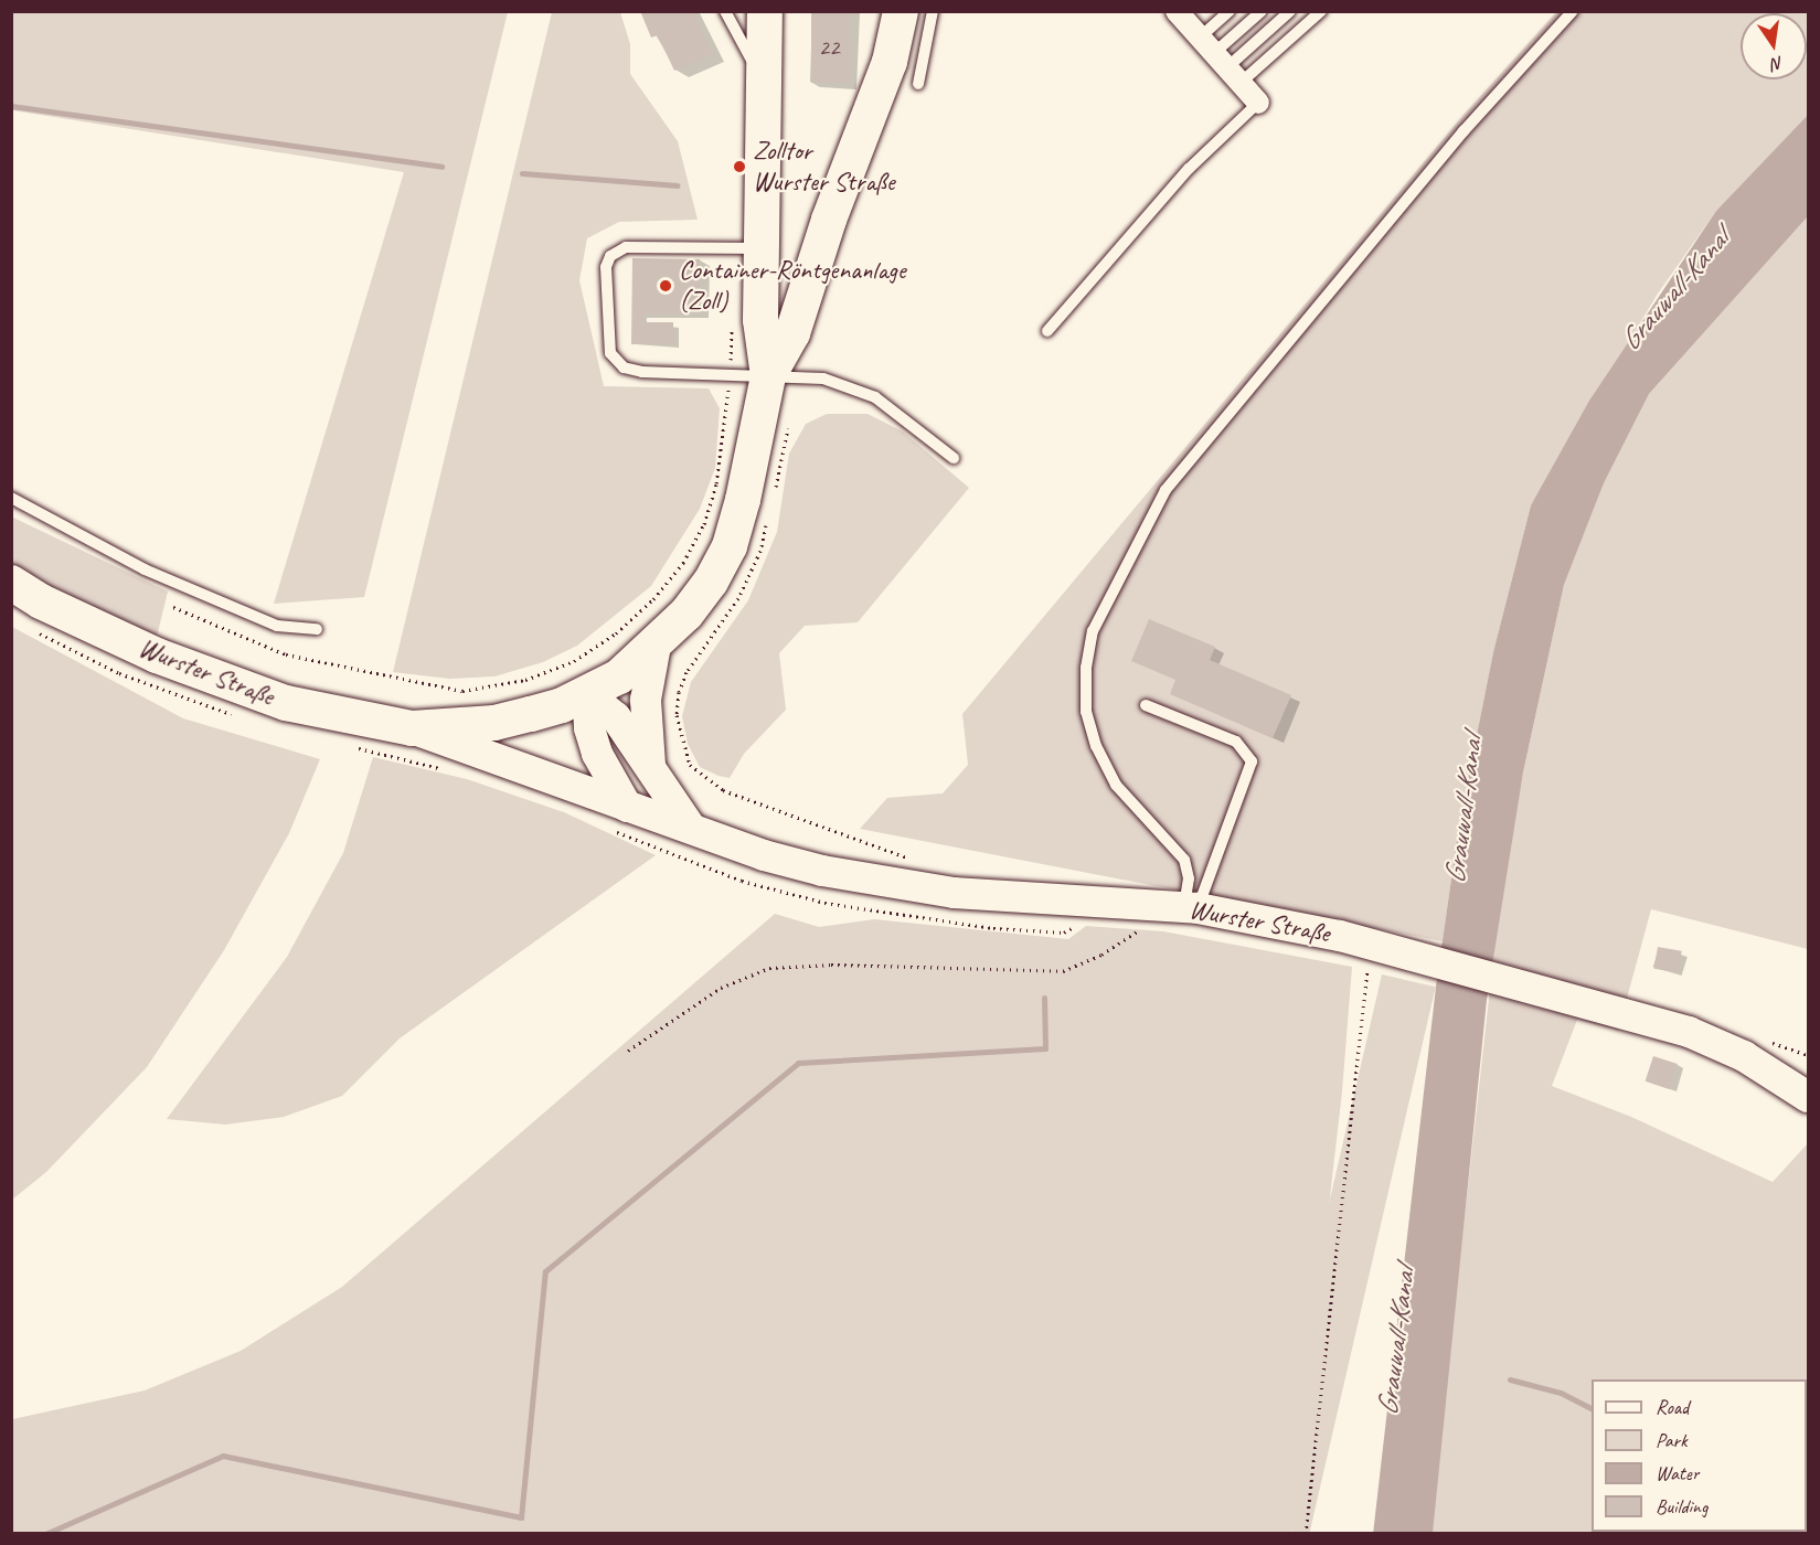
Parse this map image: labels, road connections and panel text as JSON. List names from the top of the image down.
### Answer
{
  "streets": {
    "main road": ["Wurster Straße"]
  },
  "water": ["Grauwall-Kanal"],
  "places": ["Zolltor Wurster Straße", "Container-Röntgenanlage (Zoll)"],
  "house_numbers": ["22"],
  "legend": [
    "Road",
    "Park",
    "Water",
    "Building"
  ],
  "north": "bottom"
}
